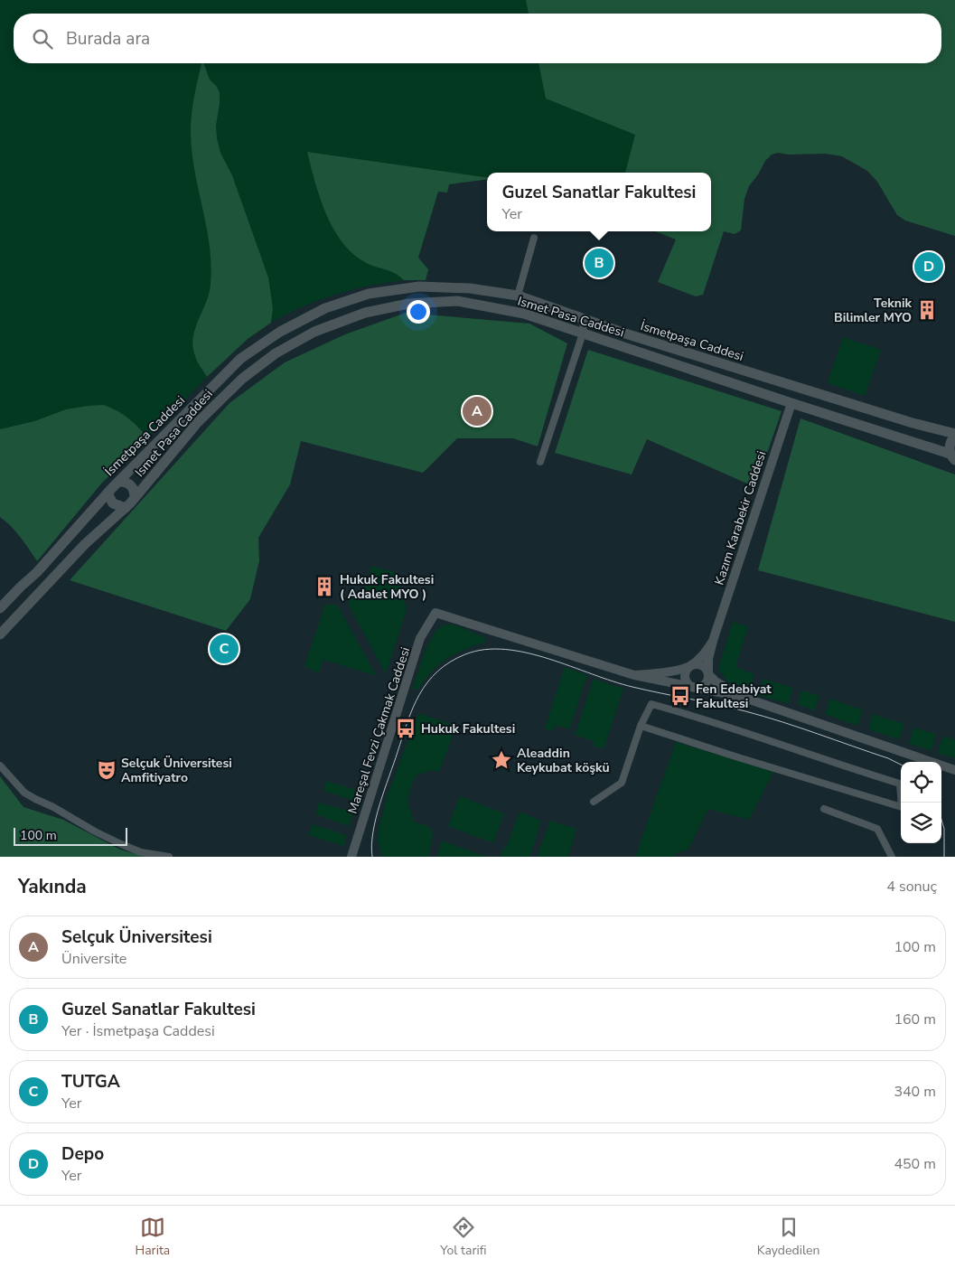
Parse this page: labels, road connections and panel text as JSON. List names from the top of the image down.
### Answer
{
  "streets": {
    "main road": ["Ismet Pasa Caddesi", "İsmetpaşa Caddesi"],
    "street": ["Kazım Karabekir Caddesi", "Mareşal Fevzi Çakmak Caddesi"]
  },
  "crossings": [
    ["Ismet Pasa Caddesi", "İsmetpaşa Caddesi"],
    ["Ismet Pasa Caddesi", "Kazım Karabekir Caddesi"]
  ],
  "places": {
    "building": ["Teknik Bilimler MYO", "Hukuk Fakultesi ( Adalet MYO )"],
    "bus stop": ["Fen Edebiyat Fakultesi", "Hukuk Fakultesi"],
    "place": ["Aleaddin Keykubat köşkü"],
    "theatre": ["Selçuk Üniversitesi Amfitiyatro"]
  },
  "scale_bar": "100 m",
  "page": {
    "search": "Burada ara",
    "popup": ["Guzel Sanatlar Fakultesi", "Yer"],
    "pins": [
      "B",
      "D",
      "A",
      "C"
    ],
    "scale": "100 m",
    "heading": ["Yakında", "4 sonuç"],
    "list": [
      {
        "mark": "A",
        "name": "Selçuk Üniversitesi",
        "note": "Üniversite",
        "value": "100 m"
      },
      {
        "mark": "B",
        "name": "Guzel Sanatlar Fakultesi",
        "note": "Yer · İsmetpaşa Caddesi",
        "value": "160 m"
      },
      {
        "mark": "C",
        "name": "TUTGA",
        "note": "Yer",
        "value": "340 m"
      },
      {
        "mark": "D",
        "name": "Depo",
        "note": "Yer",
        "value": "450 m"
      }
    ],
    "nav": ["Harita", "Yol tarifi", "Kaydedilen"]
  }
}
